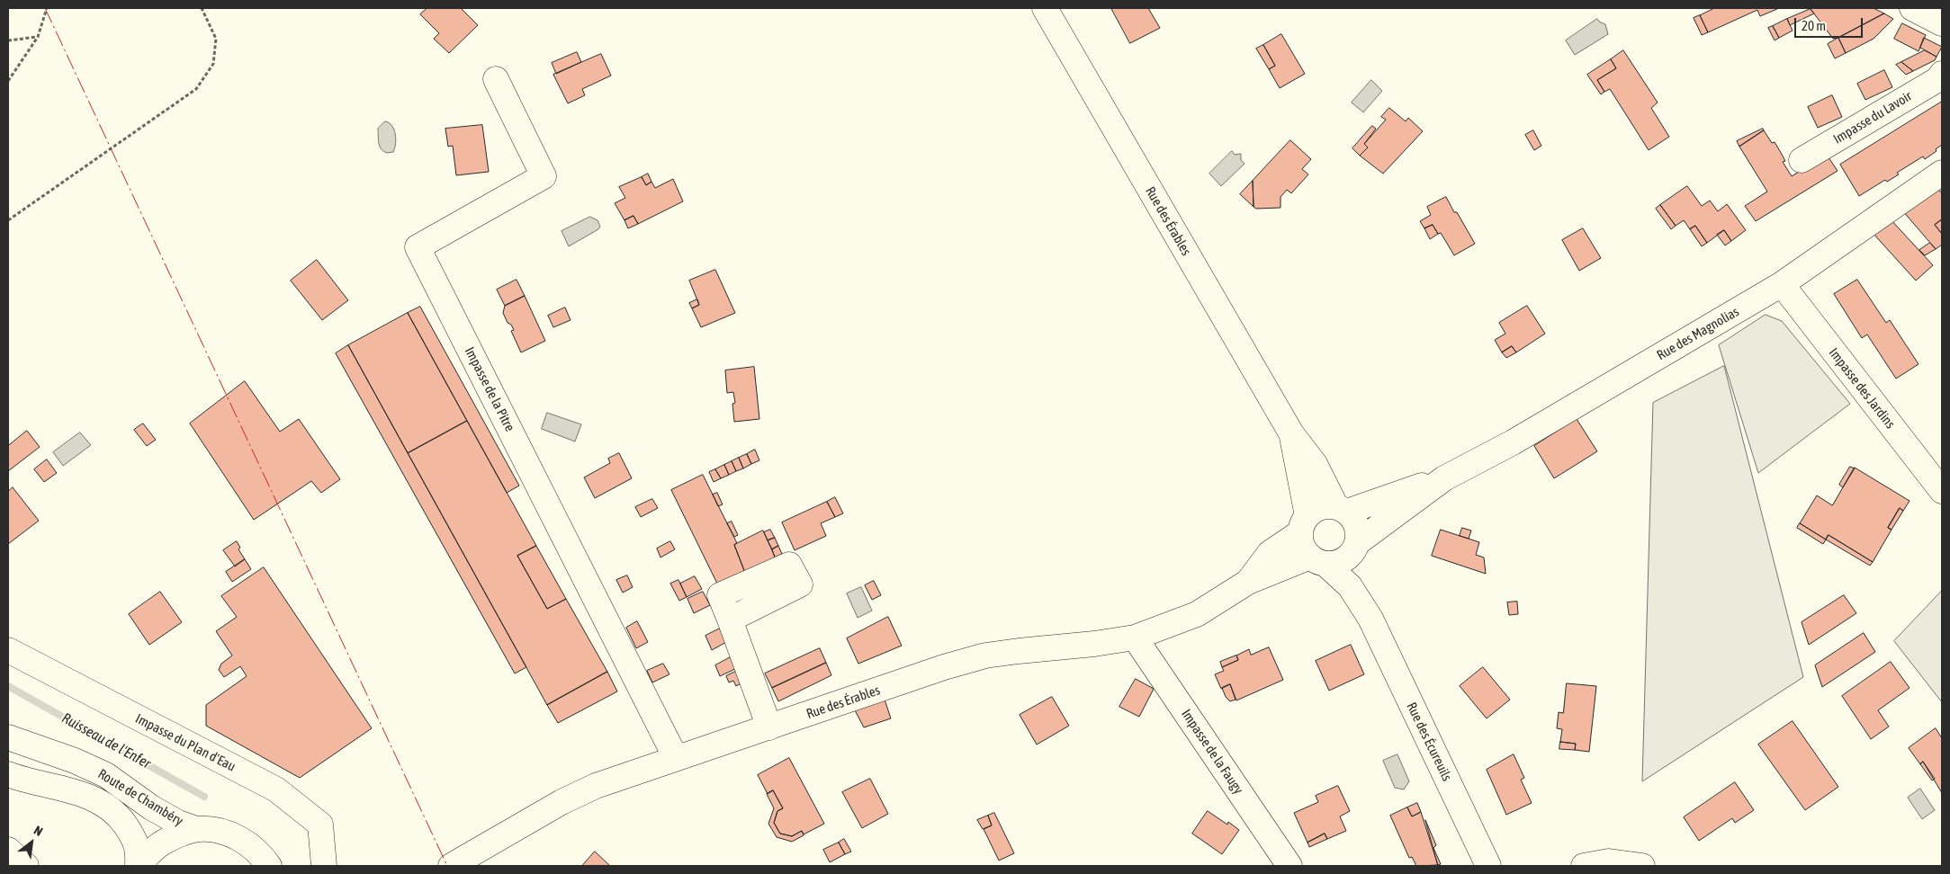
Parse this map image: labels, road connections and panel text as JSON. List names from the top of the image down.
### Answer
{
  "streets": {
    "street": [
      "Impasse du Lavoir",
      "Rue des Érables",
      "Rue des Magnolias",
      "Impasse des Jardins",
      "Impasse de la Pitre",
      "Rue des Écureuils",
      "Impasse du Plan d'Eau",
      "Impasse de la Faugy",
      "Route de Chambéry"
    ]
  },
  "crossings": [
    ["Rue des Érables", "Rue des Magnolias"],
    ["Rue des Érables", "Impasse de la Pitre"],
    ["Rue des Érables", "Rue des Écureuils"],
    ["Rue des Érables", "Impasse de la Faugy"],
    ["Rue des Magnolias", "Impasse des Jardins"],
    ["Rue des Magnolias", "Rue des Écureuils"]
  ],
  "water": ["Ruisseau de l'Enfer"],
  "scale_bar": "20 m",
  "north": "top right"
}
